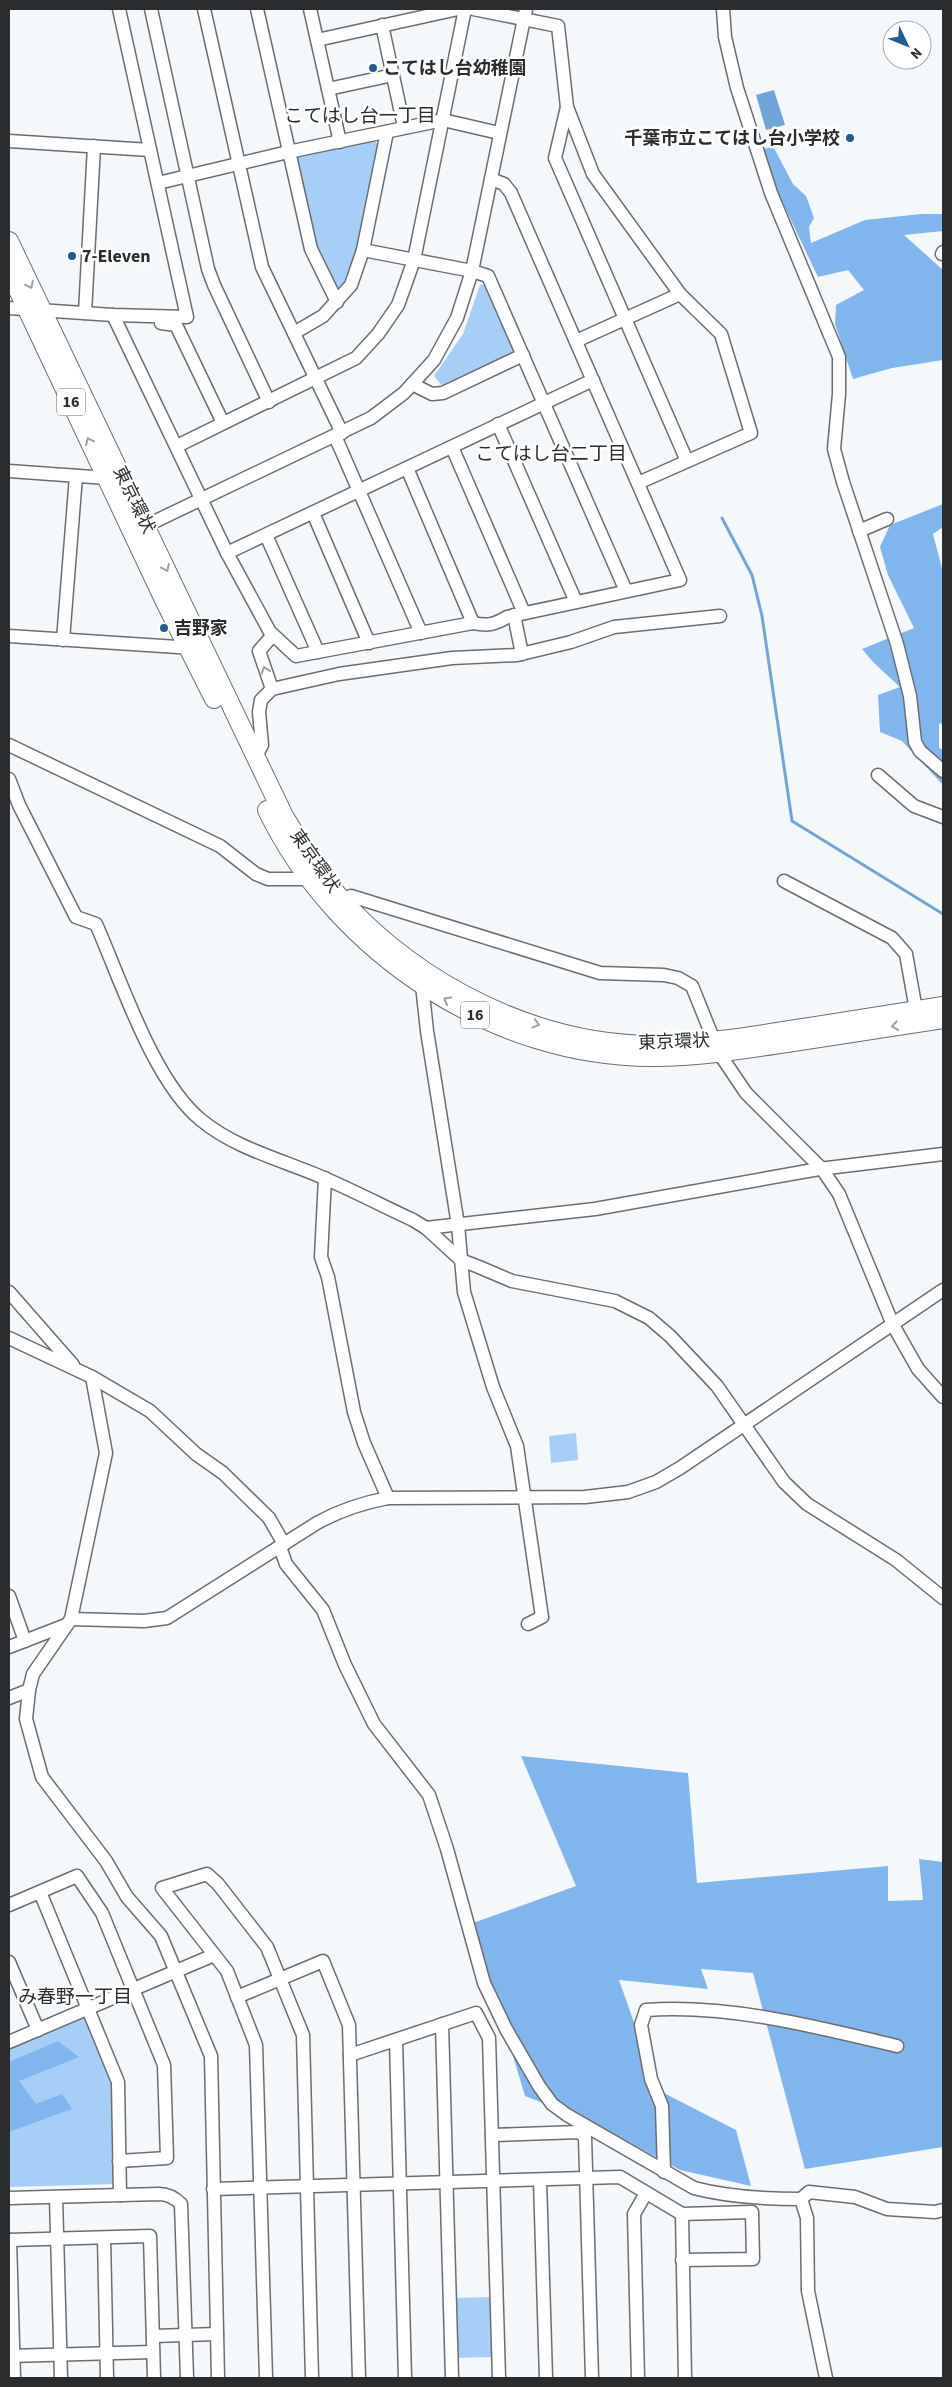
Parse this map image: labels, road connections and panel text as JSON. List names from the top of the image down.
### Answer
{
  "streets": {
    "highway": ["16", "東京環状"]
  },
  "districts": ["こてはし台一丁目", "こてはし台二丁目", "み春野一丁目"],
  "places": [
    "こてはし台幼稚園",
    "千葉市立こてはし台小学校",
    "7-Eleven",
    "吉野家"
  ],
  "north": "bottom right"
}
